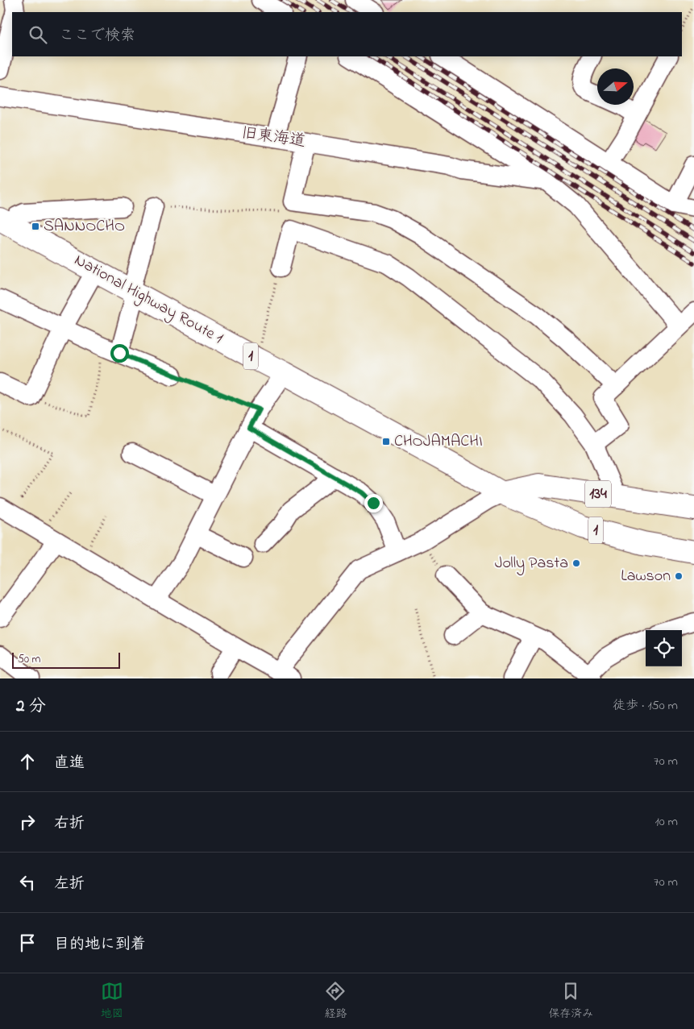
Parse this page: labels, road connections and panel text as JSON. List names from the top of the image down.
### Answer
{
  "streets": {
    "highway": ["National Highway Route 1", "1", "134"],
    "street": ["旧東海道"]
  },
  "crossings": [
    ["National Highway Route 1", "134"]
  ],
  "places": {
    "transit": ["SANNOCHO", "CHOJAMACHI"],
    "other": ["Jolly Pasta", "Lawson"]
  },
  "scale_bar": "50 m",
  "north": "right",
  "page": {
    "search": "ここで検索",
    "scale": "50 m",
    "heading": ["2 分", "徒歩 · 150 m"],
    "list": [
      ["直進", "70 m"],
      ["右折", "10 m"],
      ["左折", "70 m"],
      "目的地に到着"
    ],
    "nav": ["地図", "経路", "保存済み"]
  }
}
